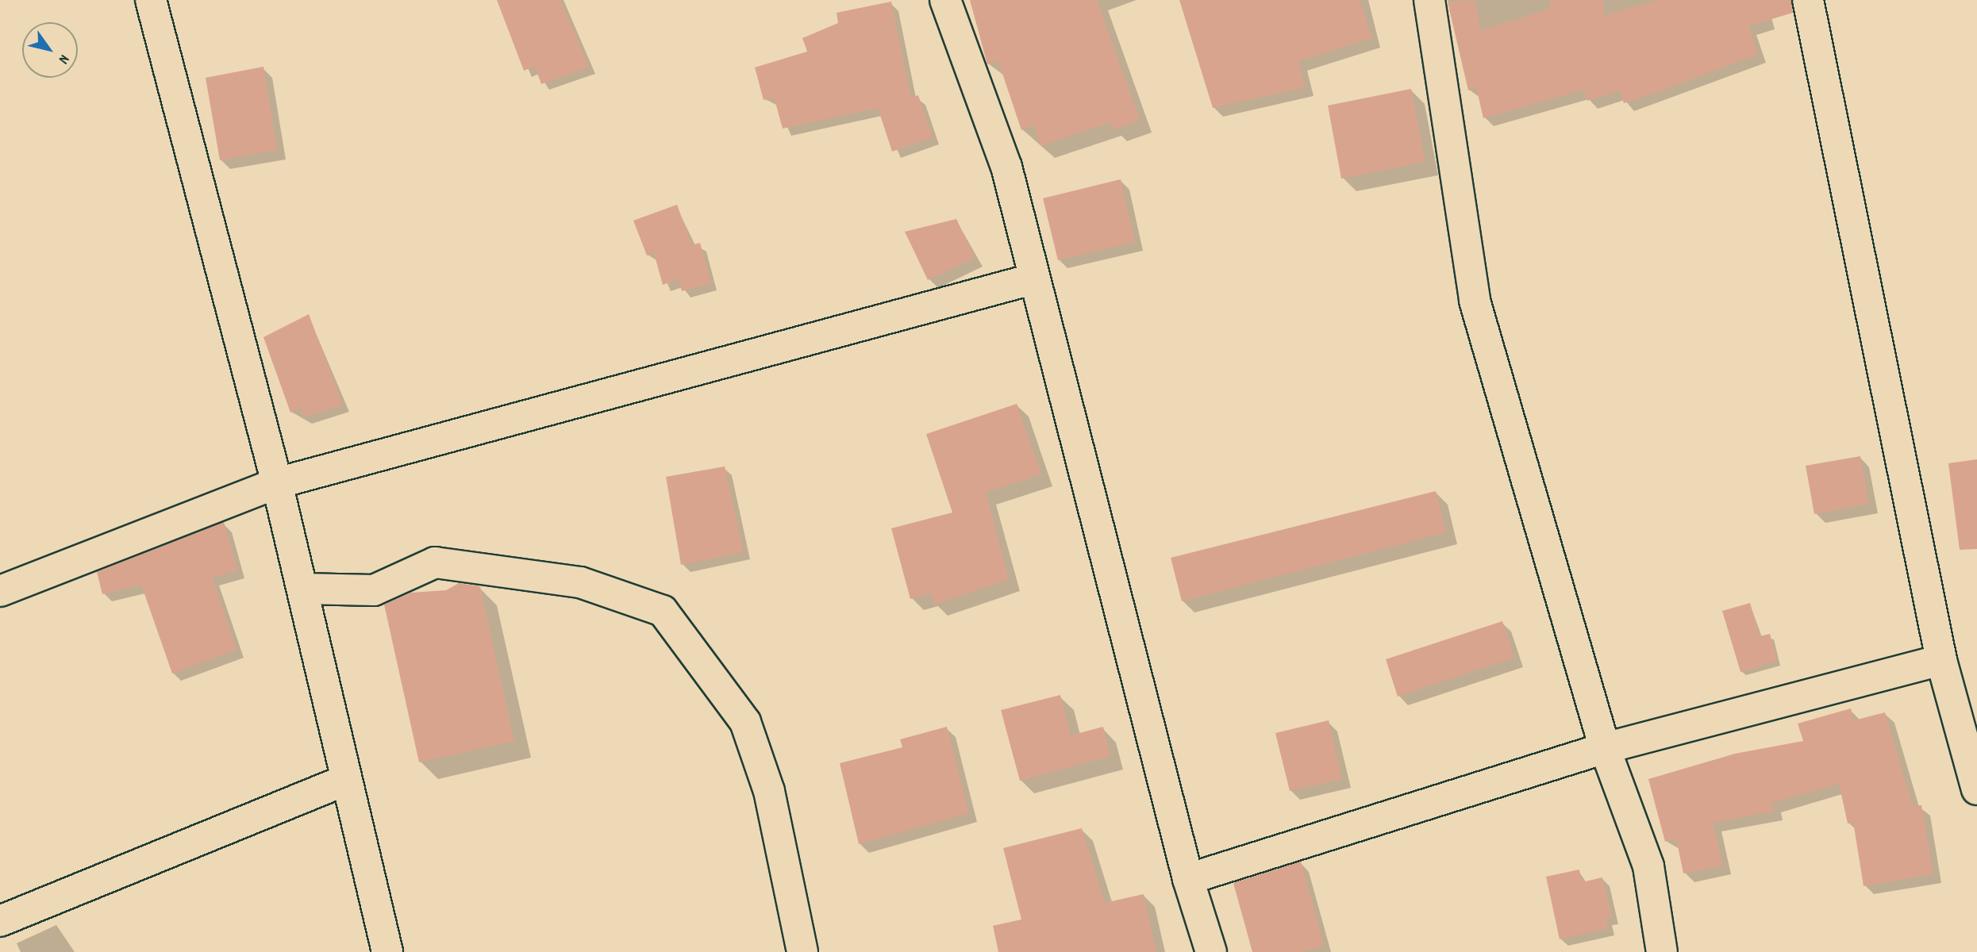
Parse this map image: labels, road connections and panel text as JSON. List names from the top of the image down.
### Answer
{
  "north": "bottom right"
}
